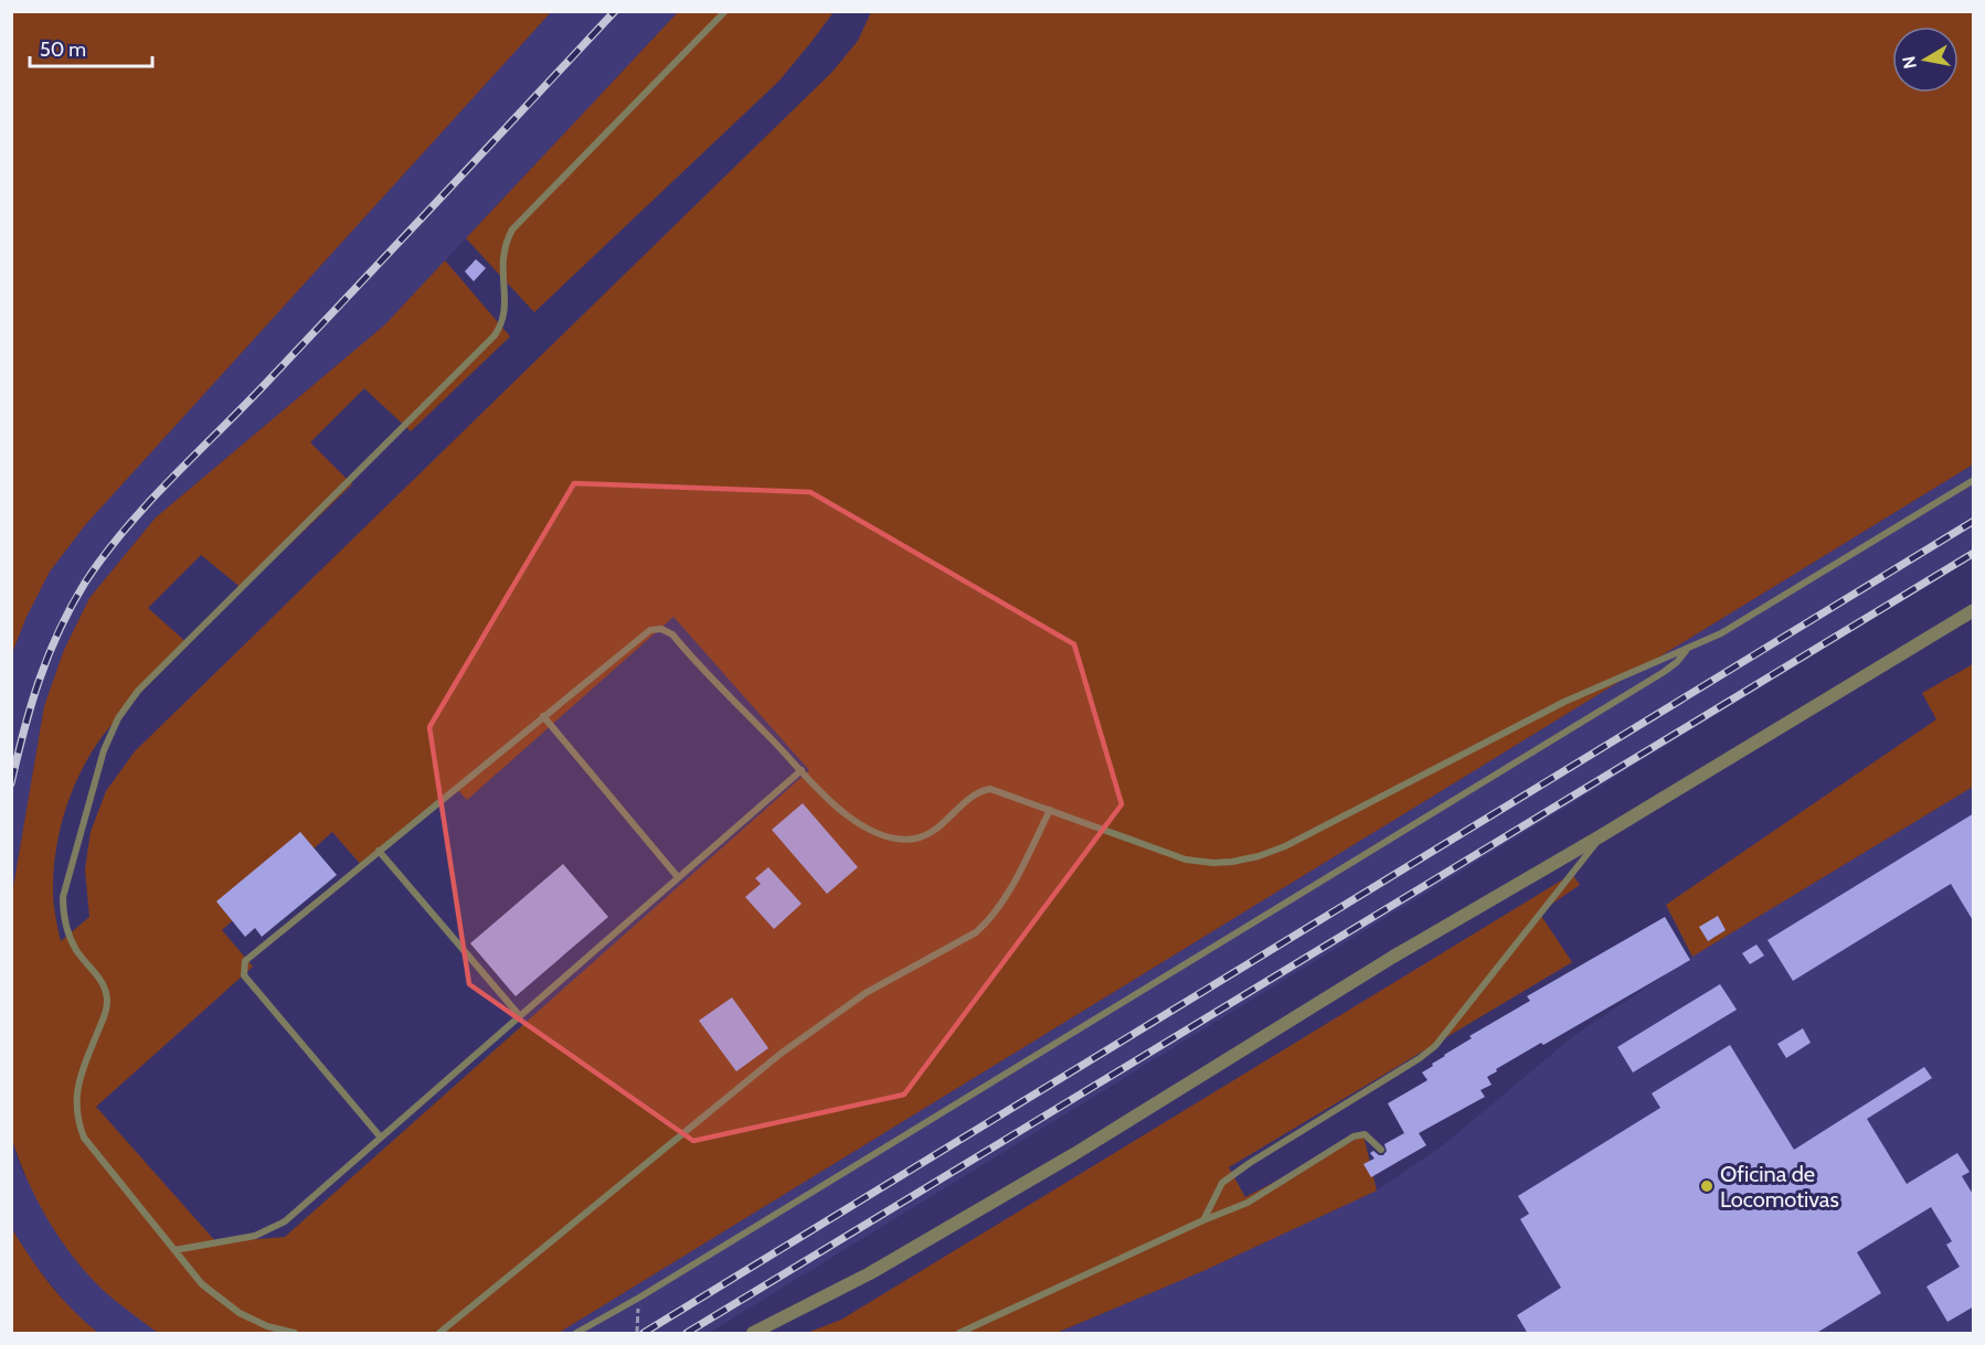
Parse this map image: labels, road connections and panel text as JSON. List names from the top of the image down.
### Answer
{
  "places": ["Oficina de Locomotivas"],
  "scale_bar": "50 m",
  "north": "left"
}
